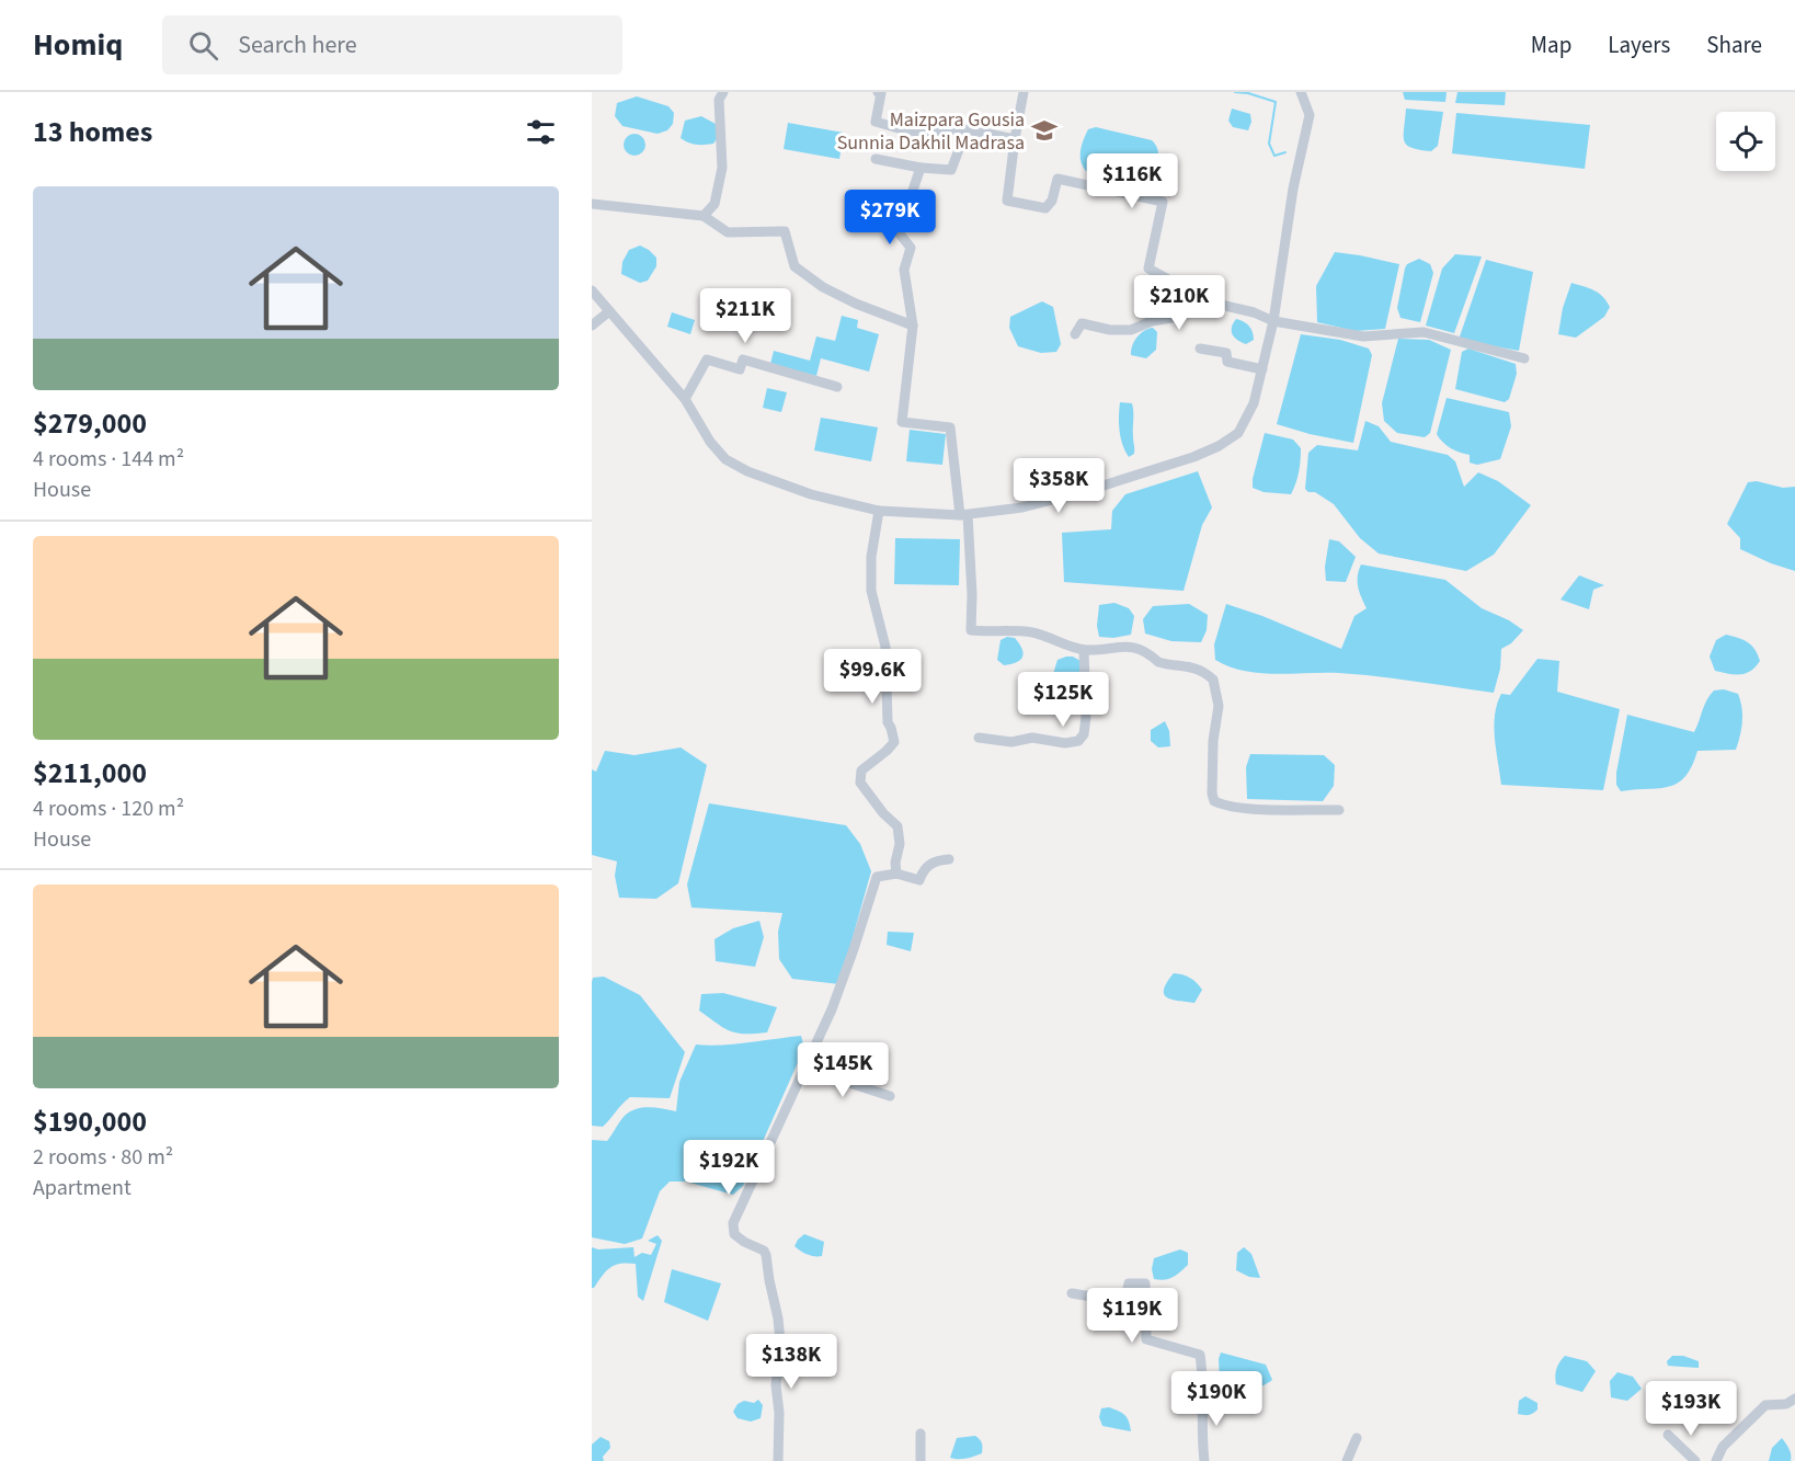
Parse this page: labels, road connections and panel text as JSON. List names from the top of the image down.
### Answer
{
  "places": {
    "school or university": ["Maizpara Gousia Sunnia Dakhil Madrasa"]
  },
  "page": {
    "header": "Homiq",
    "search": "Search here",
    "nav": ["Map", "Layers", "Share"],
    "heading": "13 homes",
    "price": [
      "$116K",
      "$279K",
      "$210K",
      "$211K",
      "$358K",
      "$99.6K",
      "$125K",
      "$145K",
      "$192K",
      "$119K",
      "$138K",
      "$190K",
      "$193K"
    ],
    "list": [
      {
        "name": "$279,000",
        "note": "4 rooms · 144 m² · House"
      },
      {
        "name": "$211,000",
        "note": "4 rooms · 120 m² · House"
      },
      {
        "name": "$190,000",
        "note": "2 rooms · 80 m² · Apartment"
      }
    ]
  }
}
